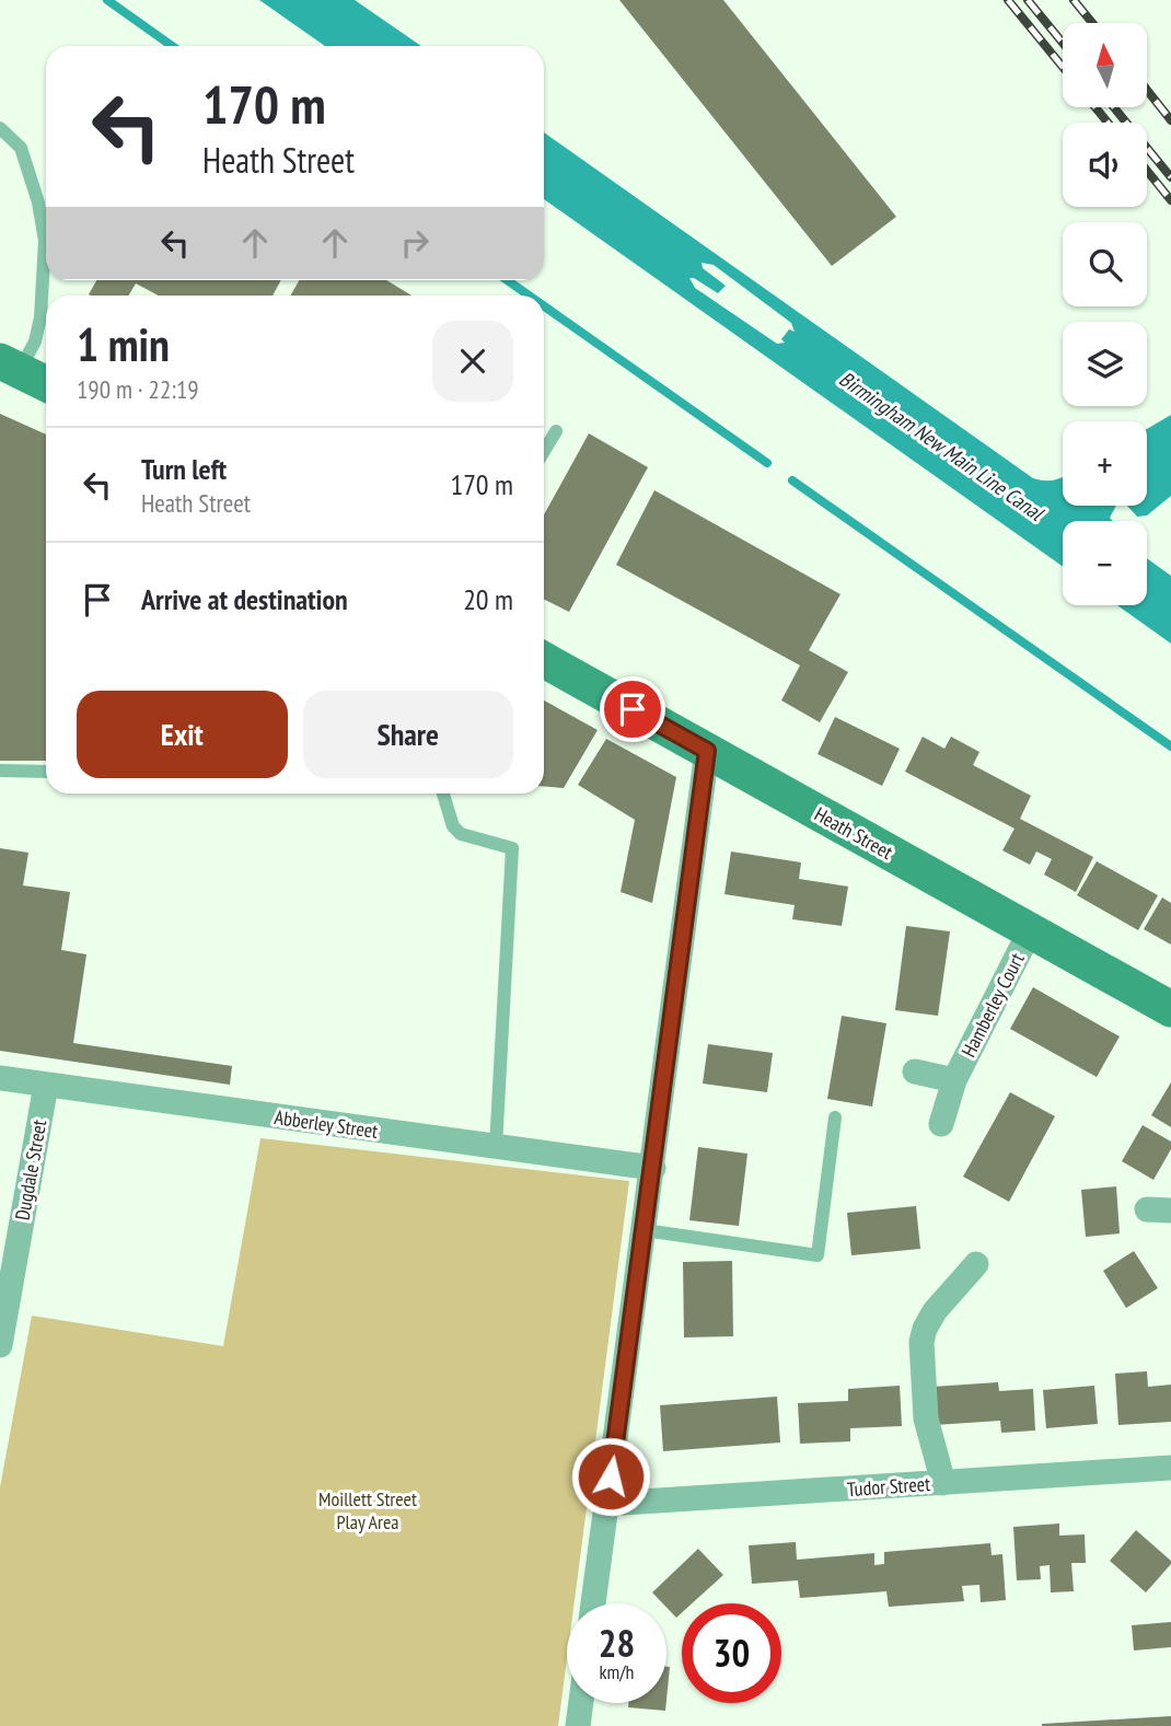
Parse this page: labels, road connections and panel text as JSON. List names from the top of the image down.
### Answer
{
  "streets": {
    "main road": ["Heath Street"],
    "street": [
      "Hamberley Court",
      "Abberley Street",
      "Dugdale Street",
      "Tudor Street"
    ]
  },
  "crossings": [
    ["Heath Street", "Hamberley Court"],
    ["Abberley Street", "Dugdale Street"]
  ],
  "water": ["Birmingham New Main Line Canal"],
  "parks": ["Moillett Street Play Area"],
  "north": "top",
  "page": {
    "map_buttons": ["+", "−"],
    "turn": ["170 m", "Heath Street"],
    "heading": ["1 min", "190 m · 22:19"],
    "list": [
      {
        "name": "Turn left",
        "note": "Heath Street",
        "value": "170 m"
      },
      {
        "name": "Arrive at destination",
        "value": "20 m"
      }
    ],
    "buttons": ["Exit", "Share"],
    "speed": "28 km/h",
    "limit": "30"
  }
}
